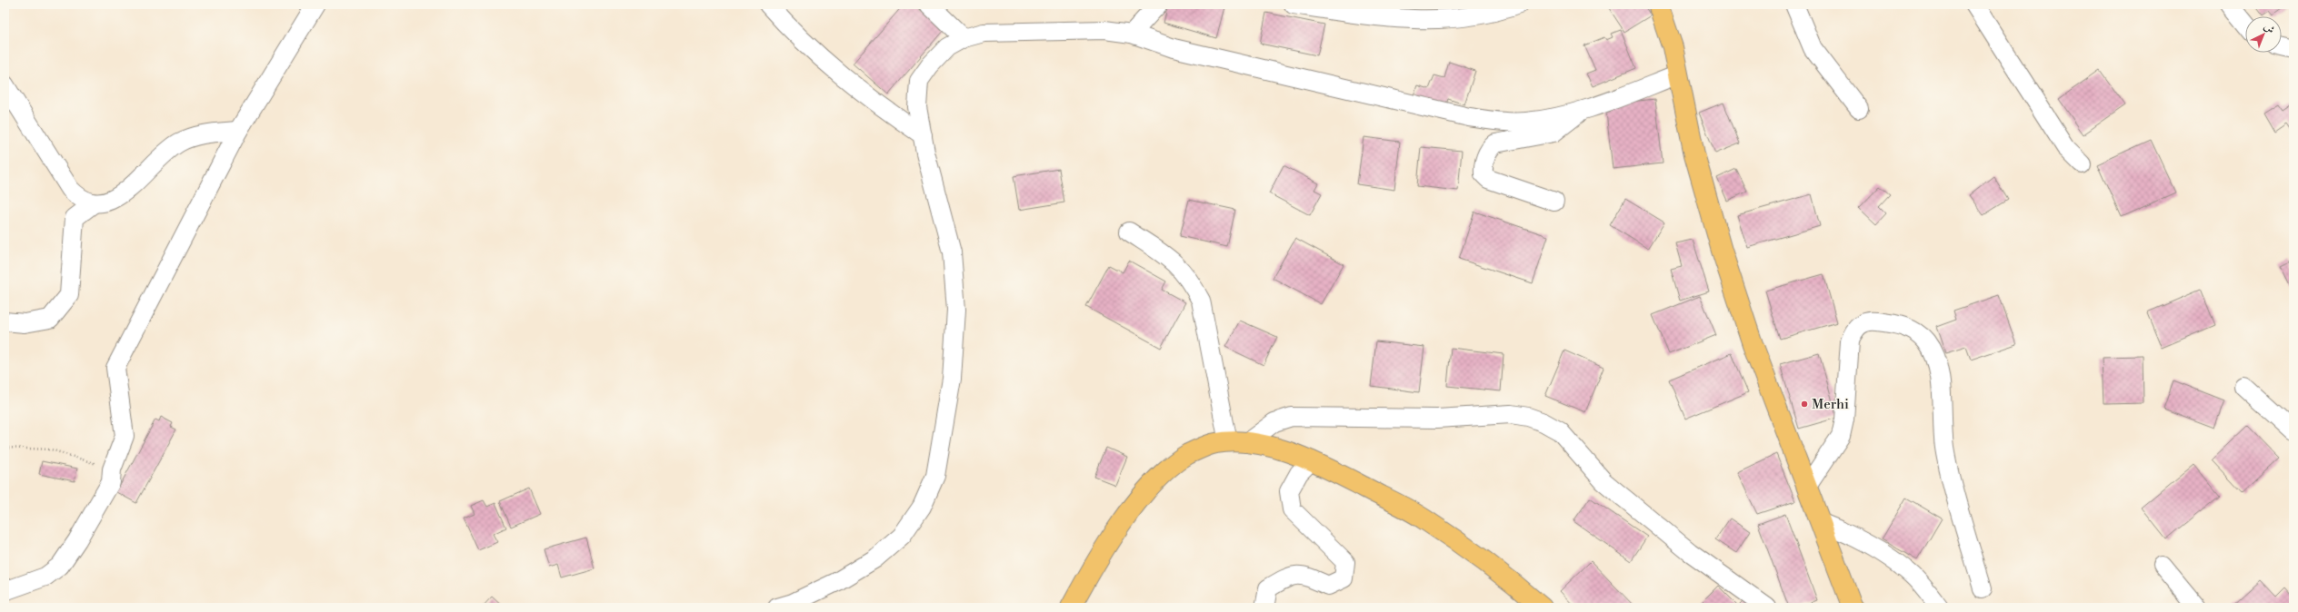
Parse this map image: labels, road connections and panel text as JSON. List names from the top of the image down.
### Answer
{
  "places": ["Merhi"],
  "north": "top right"
}
